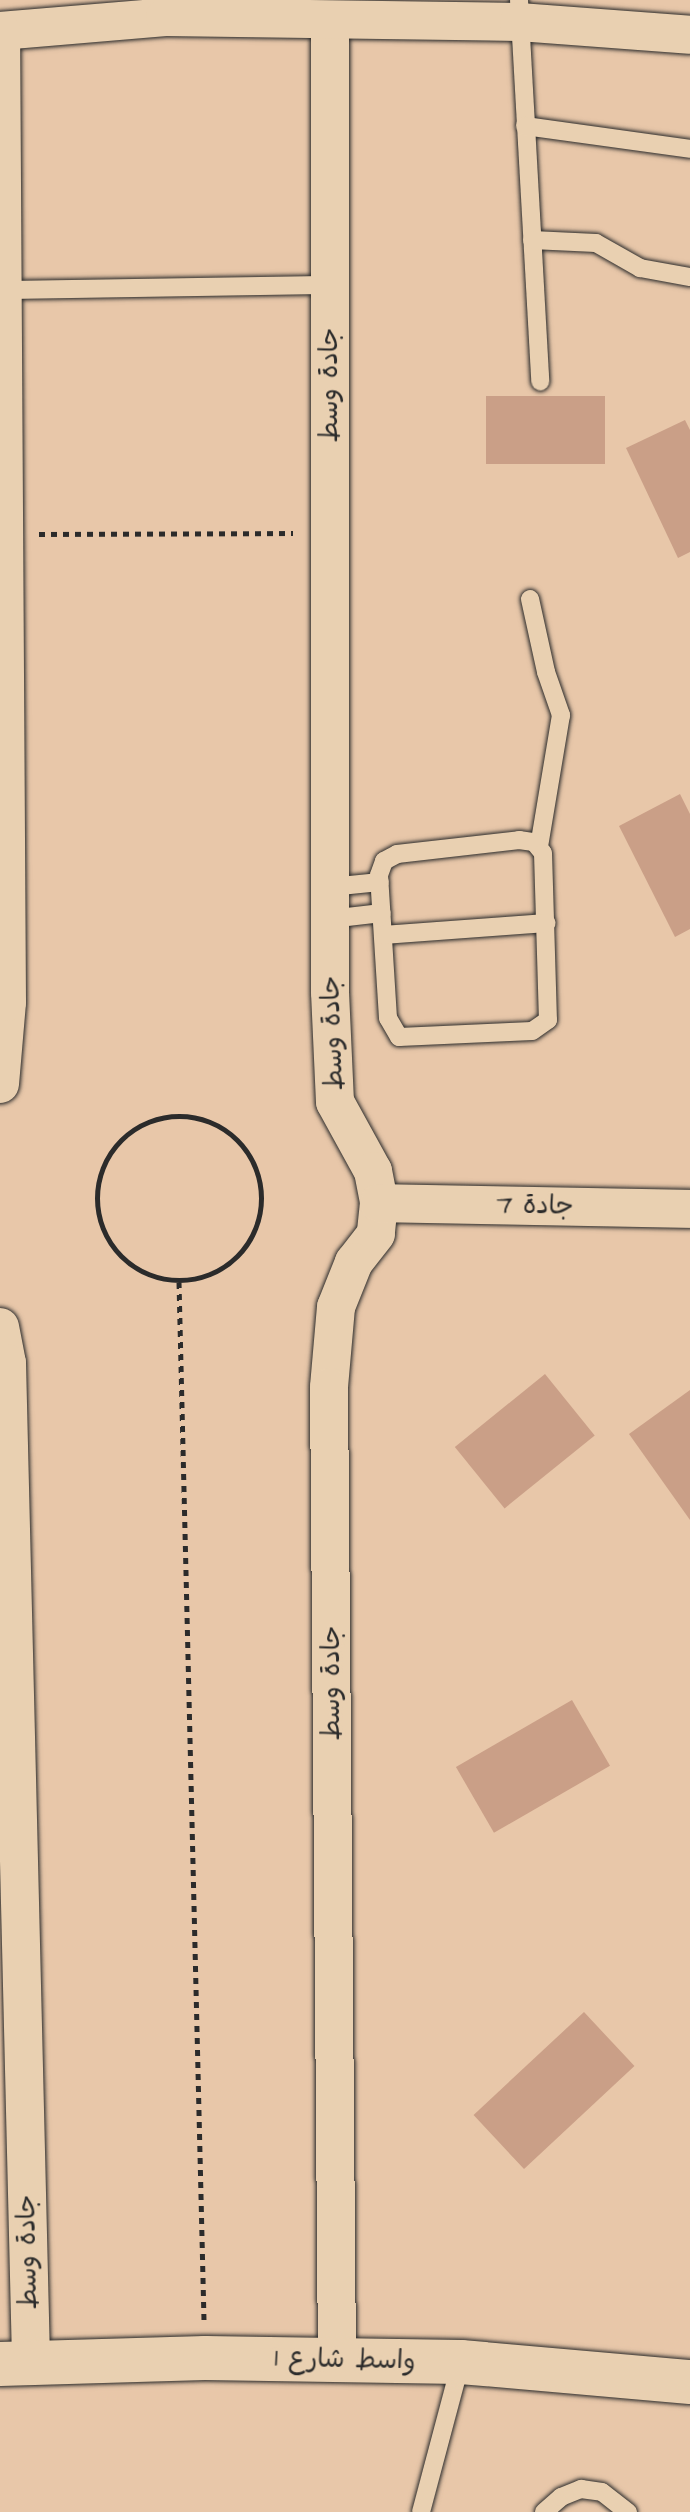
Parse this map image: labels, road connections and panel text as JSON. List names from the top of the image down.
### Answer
{
  "streets": {
    "main road": ["واسط شارع 1"],
    "street": ["جادة وسط", "جادة 7"]
  },
  "crossings": [
    ["جادة وسط", "جادة 7"],
    ["جادة وسط", "واسط شارع 1"]
  ]
}
